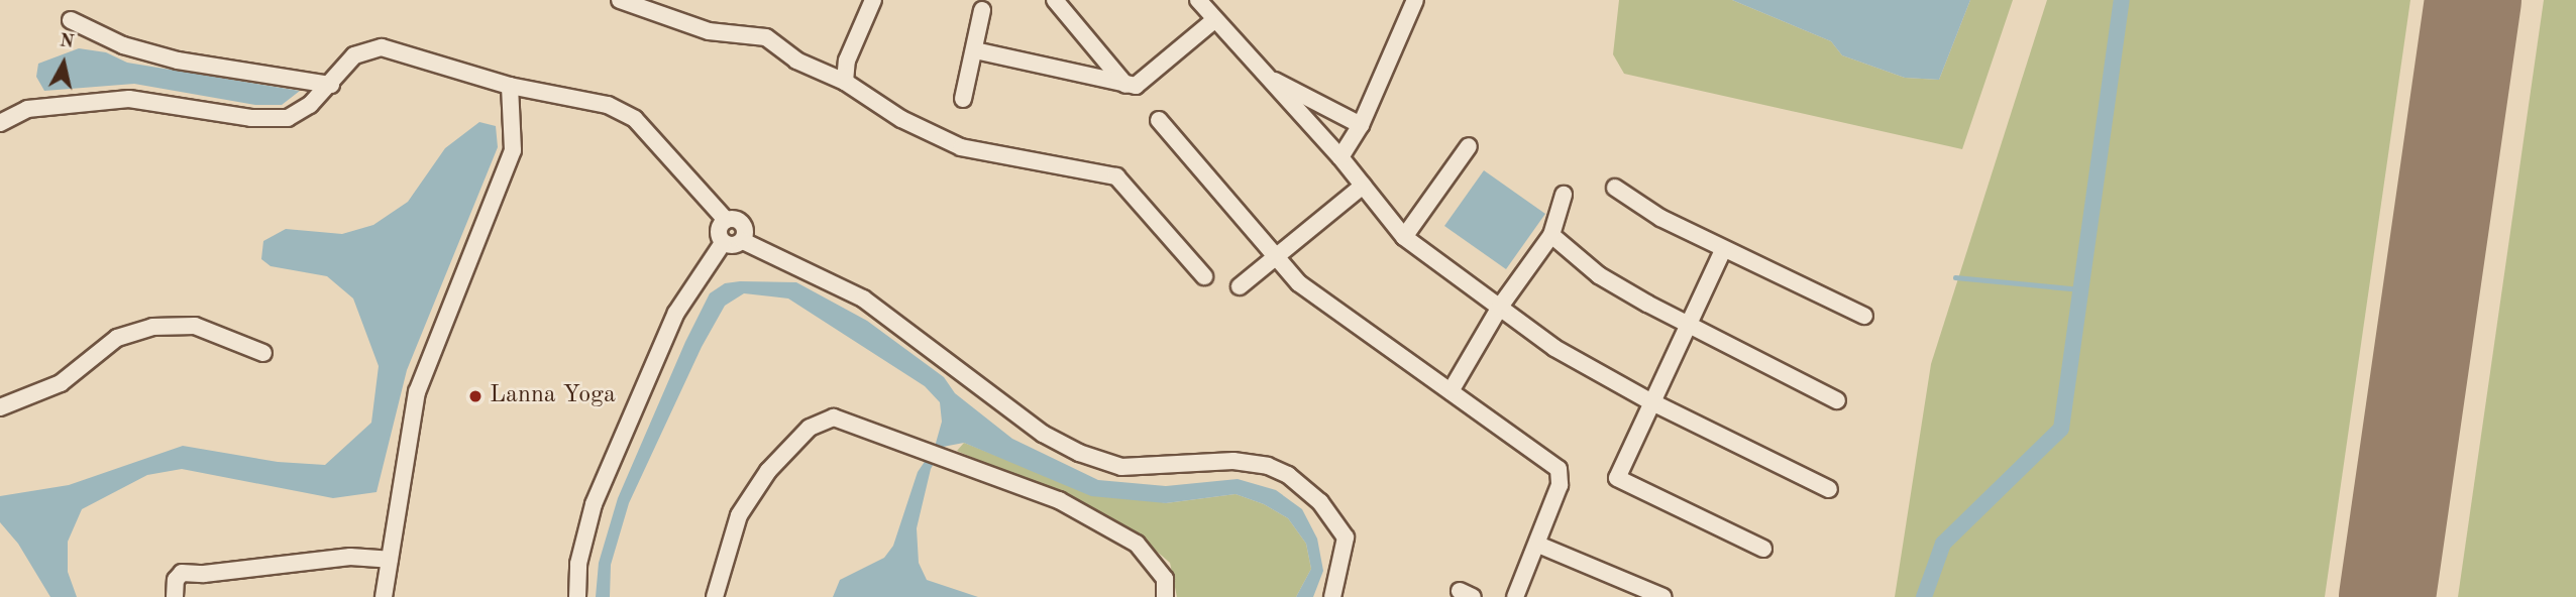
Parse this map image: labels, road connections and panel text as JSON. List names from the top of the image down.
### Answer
{
  "places": ["Lanna Yoga"],
  "north": "top"
}
